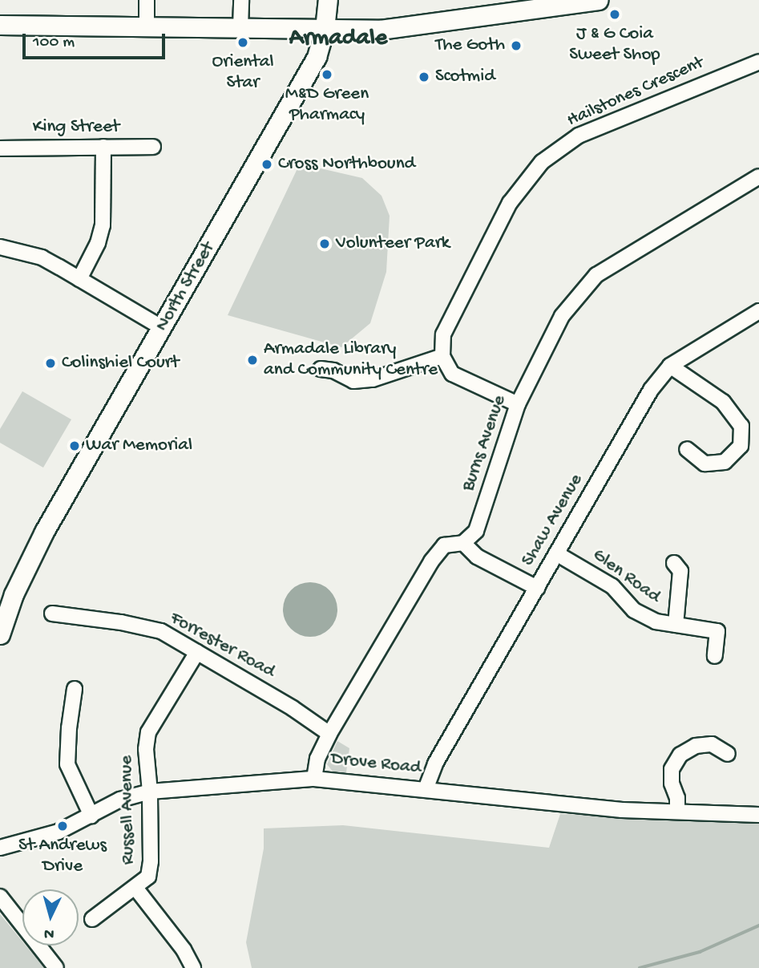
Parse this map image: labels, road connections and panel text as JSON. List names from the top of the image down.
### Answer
{
  "streets": {
    "main road": ["North Street"],
    "street": [
      "Hailstones Crescent",
      "King Street",
      "Burns Avenue",
      "Shaw Avenue",
      "Glen Road",
      "Forrester Road",
      "Drove Road",
      "Russell Avenue"
    ]
  },
  "crossings": [
    ["Shaw Avenue", "Glen Road"],
    ["Shaw Avenue", "Drove Road"],
    ["Forrester Road", "Russell Avenue"],
    ["Drove Road", "Russell Avenue"]
  ],
  "districts": ["Armadale"],
  "places": [
    "J & G Coia Sweet Shop",
    "Oriental Star",
    "The Goth",
    "M&D Green Pharmacy",
    "Scotmid",
    "Cross Northbound",
    "Volunteer Park",
    "Armadale Library and Community Centre",
    "Colinshiel Court",
    "War Memorial",
    "St Andrews Drive"
  ],
  "scale_bar": "100 m",
  "north": "bottom"
}
